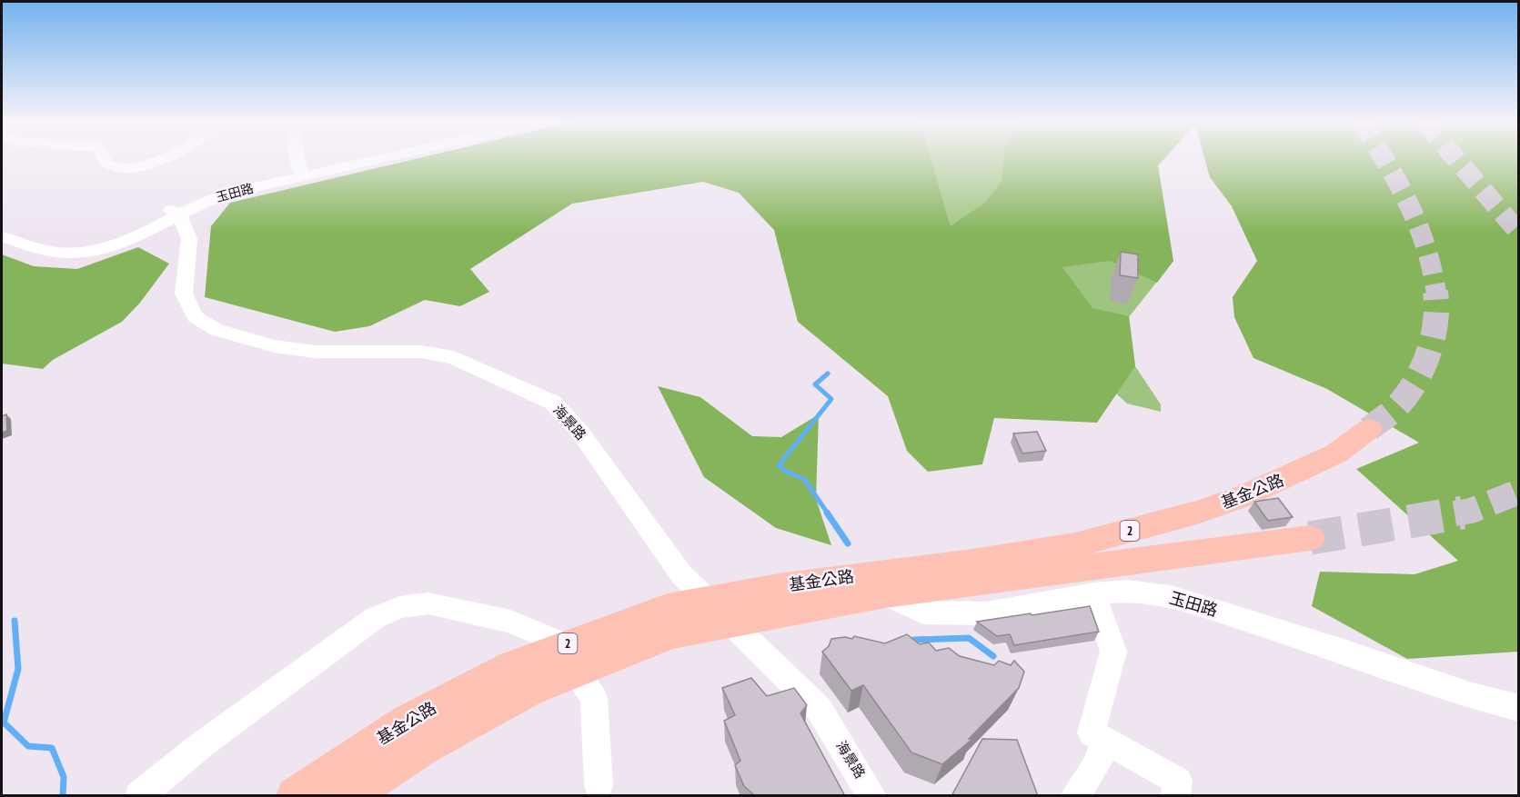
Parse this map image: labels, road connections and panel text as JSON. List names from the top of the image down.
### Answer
{
  "streets": {
    "main road": ["基金公路", "2"],
    "street": ["玉田路", "海景路"]
  },
  "crossings": [
    ["玉田路", "海景路"],
    ["玉田路", "基金公路"]
  ]
}
